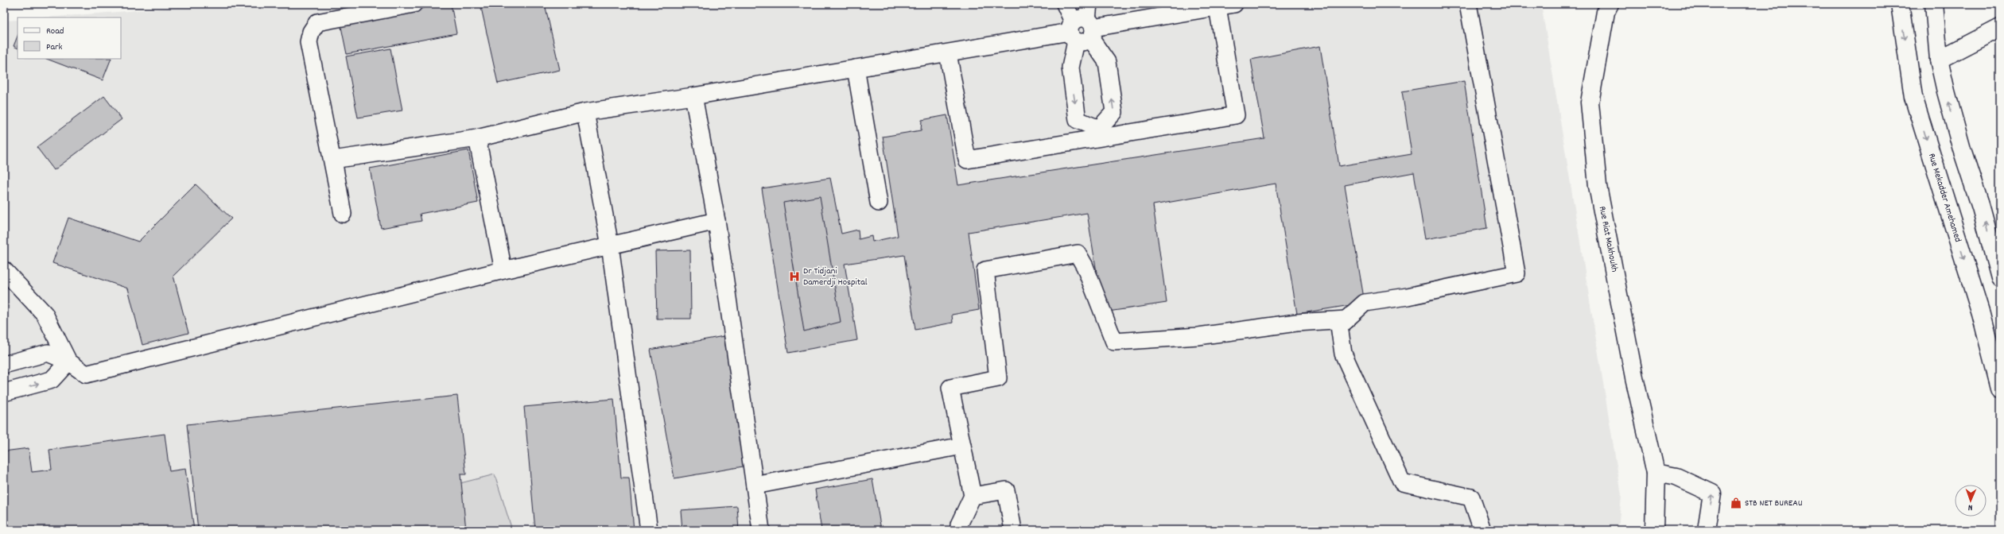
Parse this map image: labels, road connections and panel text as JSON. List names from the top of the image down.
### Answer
{
  "streets": {
    "street": ["Rue Mekadder Amehamed", "Rue Riat Makhoukh"]
  },
  "places": {
    "hospital": ["Dr Tidjani Damerdji Hospital"],
    "shop": ["STB NET BUREAU"]
  },
  "legend": ["Road", "Park"],
  "north": "bottom"
}
